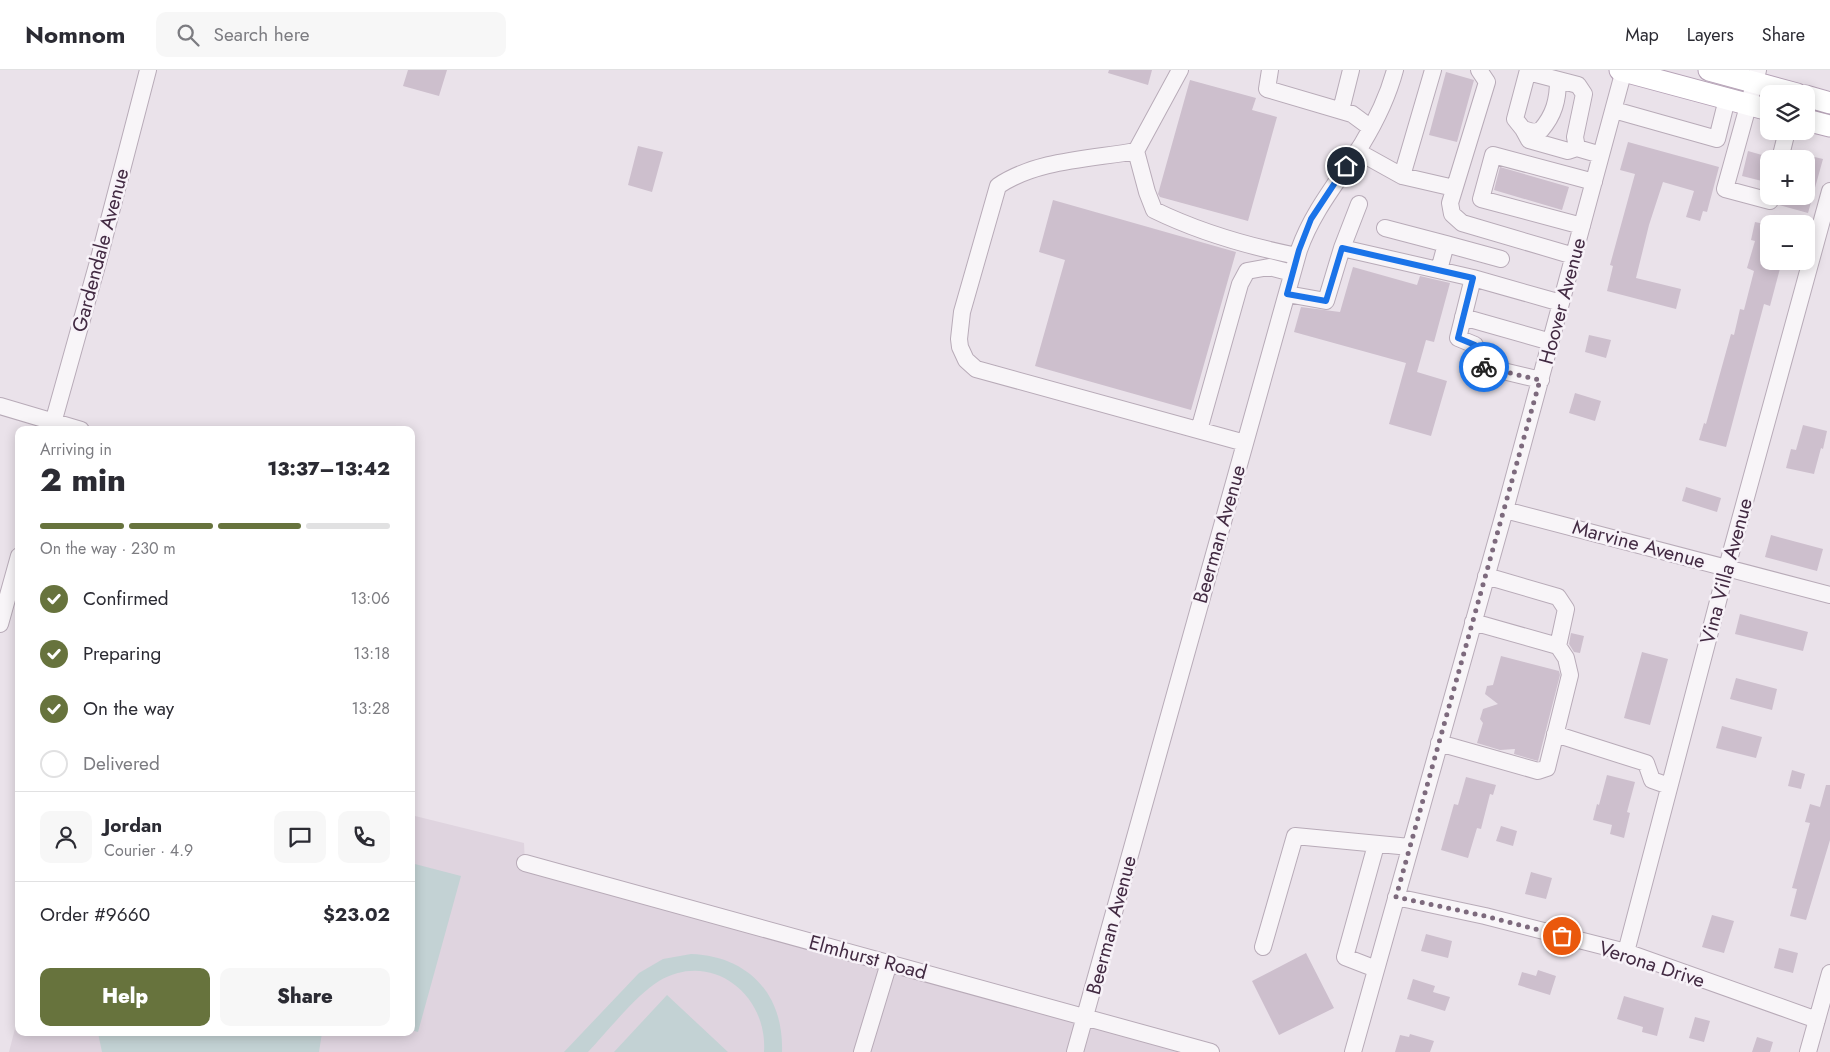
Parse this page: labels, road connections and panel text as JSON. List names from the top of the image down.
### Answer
{
  "streets": {
    "street": [
      "Gardendale Avenue",
      "Hoover Avenue",
      "Beerman Avenue",
      "Marvine Avenue",
      "Vina Villa Avenue",
      "Elmhurst Road",
      "Verona Drive"
    ]
  },
  "crossings": [
    ["Hoover Avenue", "Marvine Avenue"],
    ["Hoover Avenue", "Verona Drive"],
    ["Beerman Avenue", "Elmhurst Road"],
    ["Marvine Avenue", "Vina Villa Avenue"],
    ["Vina Villa Avenue", "Verona Drive"]
  ],
  "page": {
    "header": "Nomnom",
    "search": "Search here",
    "nav": ["Map", "Layers", "Share"],
    "map_buttons": ["+", "−"],
    "heading": ["2 min", "Arriving in", "13:37–13:42"],
    "panel": [
      "Jordan",
      "Courier · 4.9",
      "Order #9660",
      "$23.02"
    ],
    "bar": "On the way · 230 m",
    "list": [
      ["Confirmed", "13:06"],
      ["Preparing", "13:18"],
      ["On the way", "13:28"],
      "Delivered"
    ],
    "buttons": ["Help", "Share"]
  }
}
